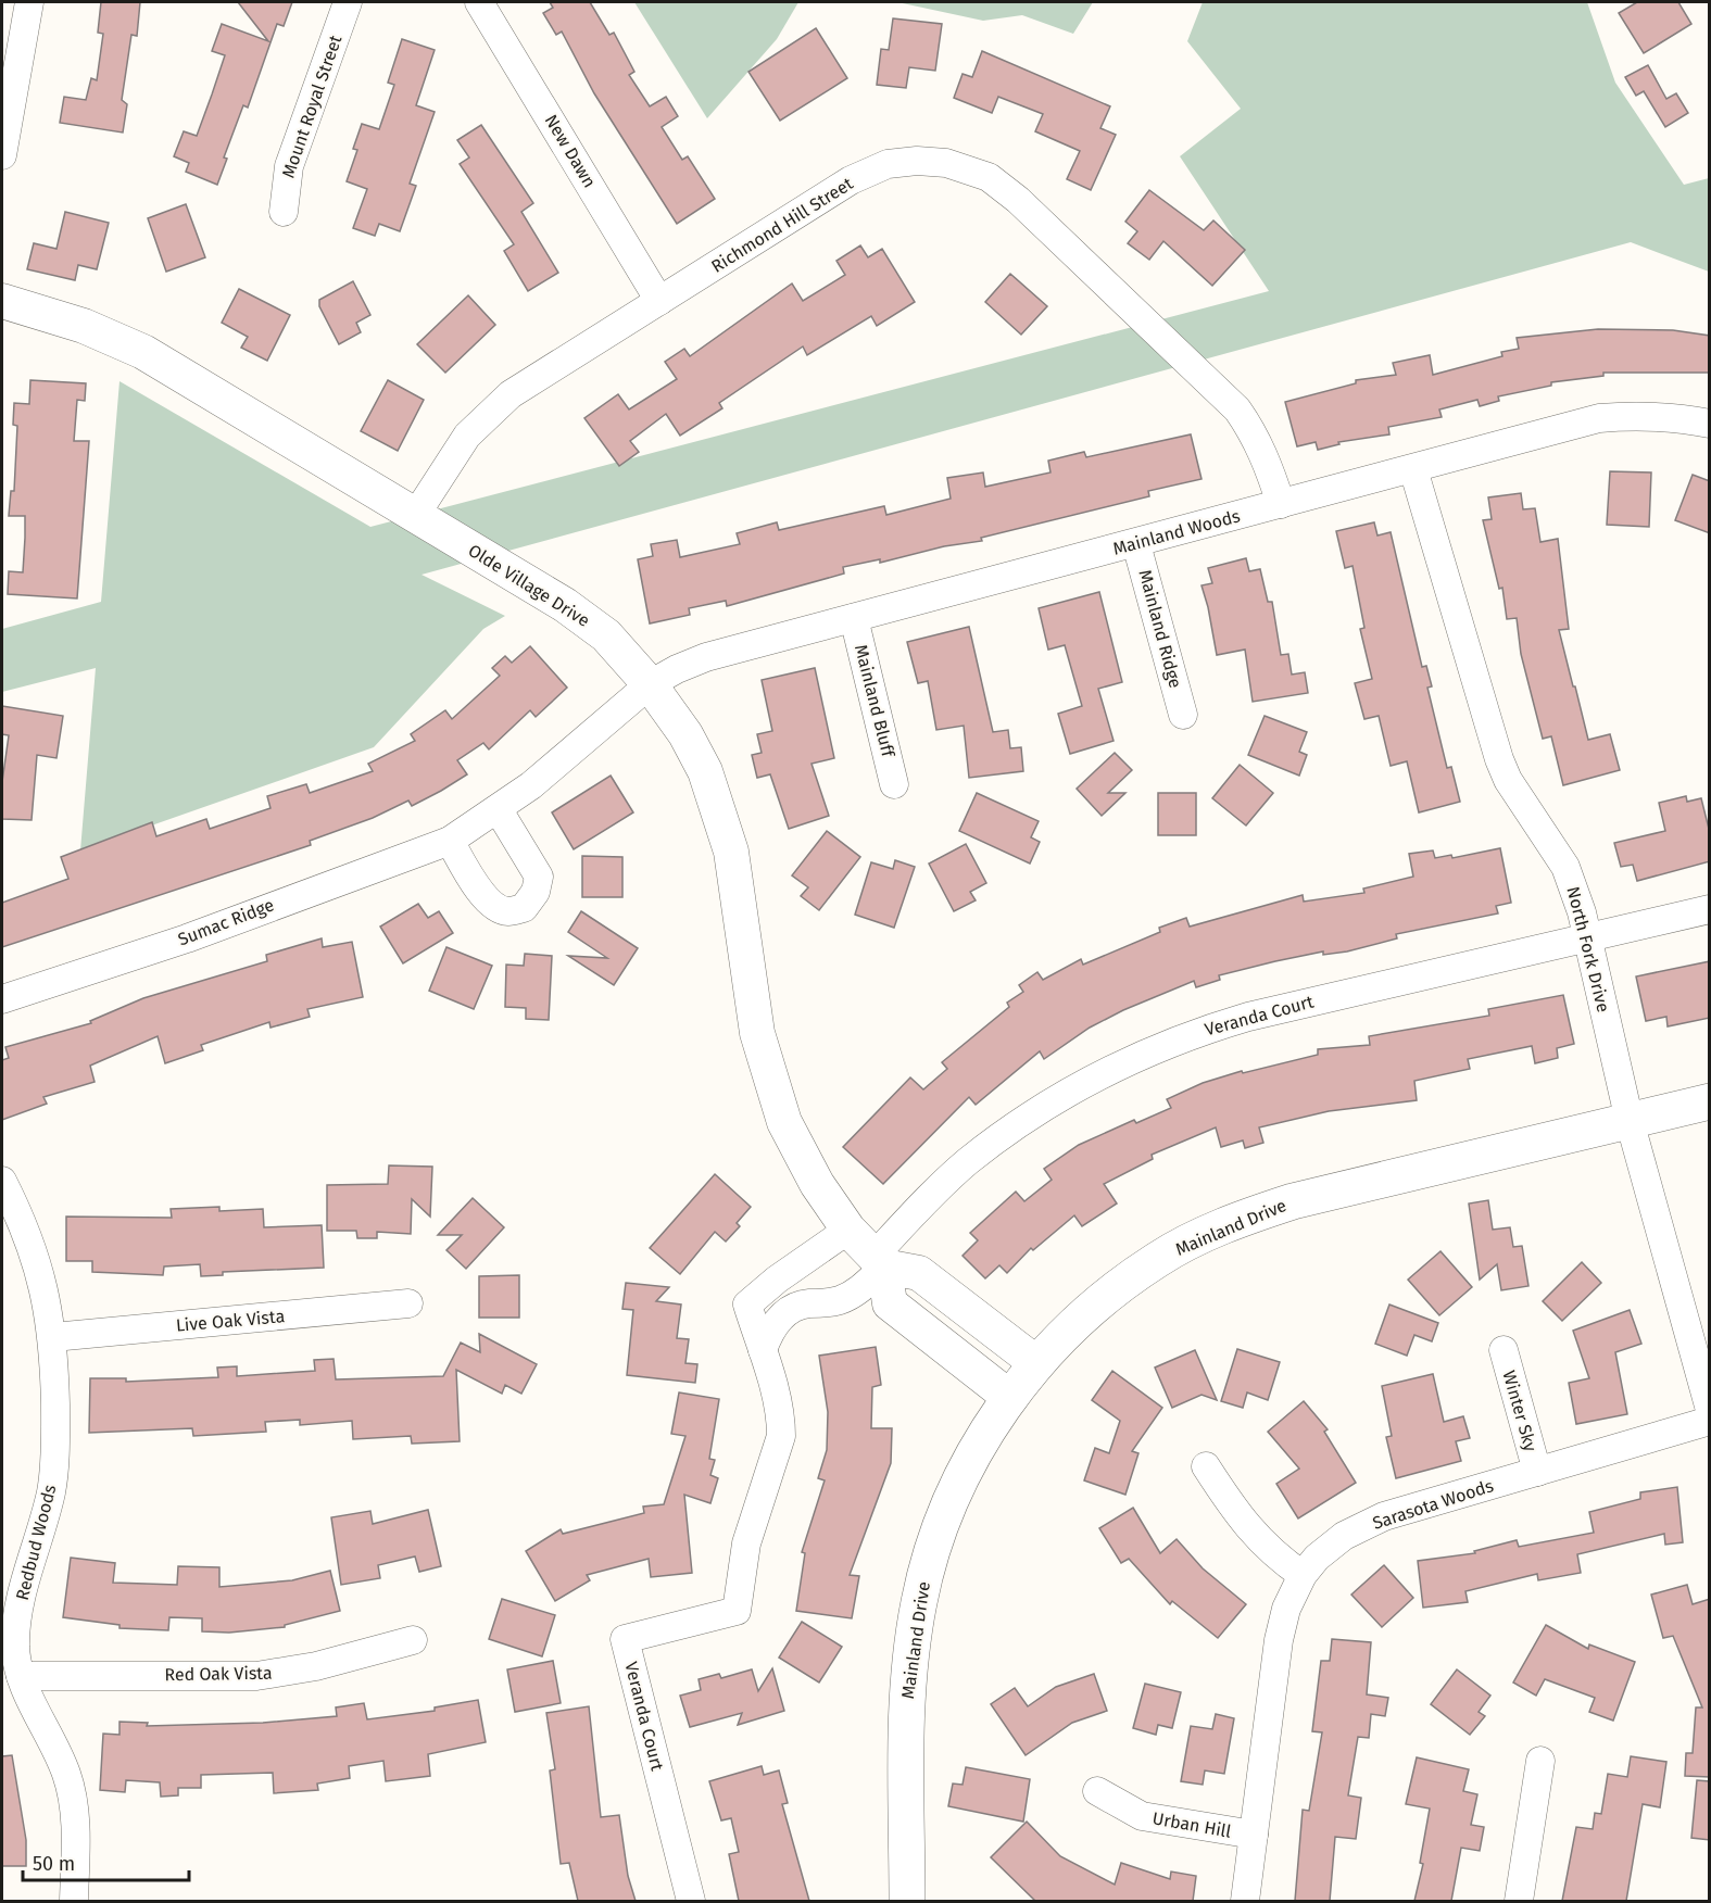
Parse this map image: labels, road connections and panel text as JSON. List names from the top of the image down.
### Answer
{
  "streets": {
    "main road": ["Mainland Drive"],
    "street": [
      "Mount Royal Street",
      "New Dawn",
      "Richmond Hill Street",
      "Mainland Woods",
      "Olde Village Drive",
      "Mainland Ridge",
      "Mainland Bluff",
      "Sumac Ridge",
      "North Fork Drive",
      "Veranda Court",
      "Live Oak Vista",
      "Winter Sky",
      "Sarasota Woods",
      "Redbud Woods",
      "Red Oak Vista",
      "Urban Hill"
    ]
  },
  "crossings": [
    ["New Dawn", "Richmond Hill Street"],
    ["Richmond Hill Street", "Mainland Woods"],
    ["Richmond Hill Street", "Olde Village Drive"],
    ["Mainland Woods", "Olde Village Drive"],
    ["Mainland Woods", "Mainland Ridge"],
    ["Mainland Woods", "Mainland Bluff"],
    ["Mainland Woods", "Sumac Ridge"],
    ["Mainland Woods", "North Fork Drive"],
    ["Olde Village Drive", "Sumac Ridge"],
    ["Olde Village Drive", "Veranda Court"],
    ["North Fork Drive", "Veranda Court"],
    ["North Fork Drive", "Mainland Drive"],
    ["Live Oak Vista", "Redbud Woods"],
    ["Winter Sky", "Sarasota Woods"],
    ["Sarasota Woods", "Urban Hill"],
    ["Redbud Woods", "Red Oak Vista"]
  ],
  "scale_bar": "50 m"
}
